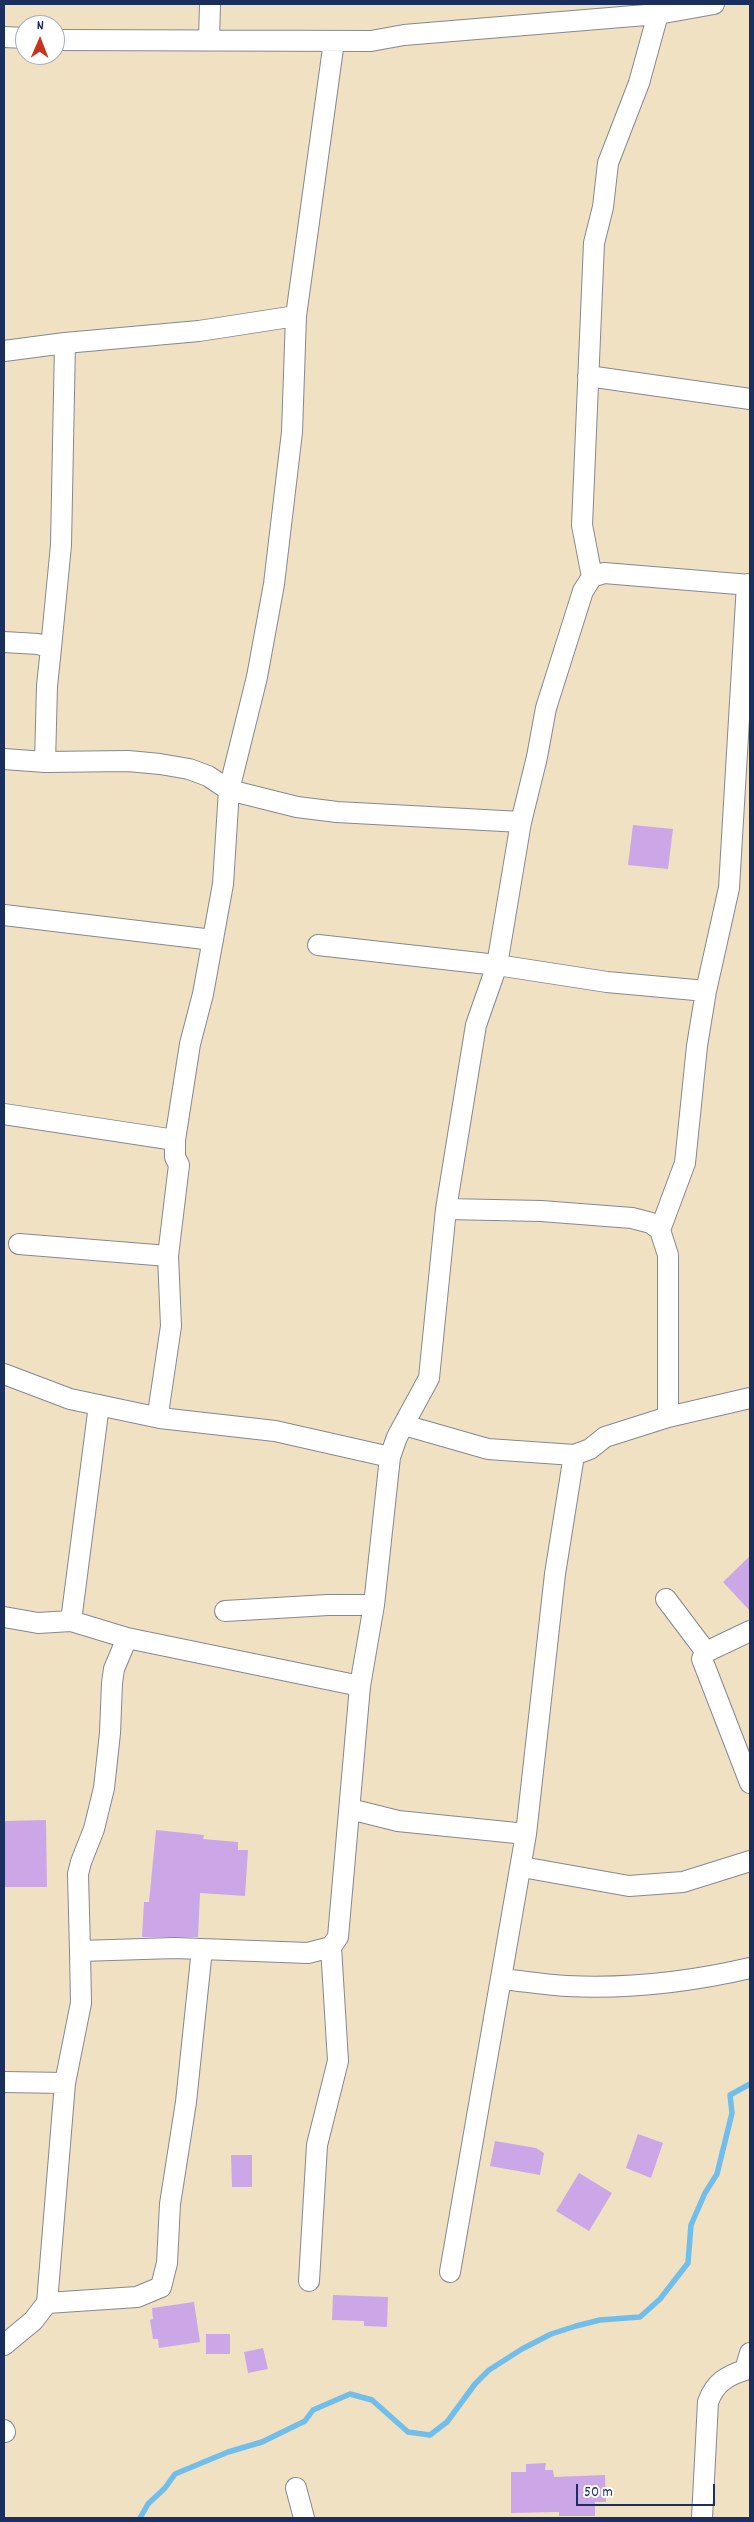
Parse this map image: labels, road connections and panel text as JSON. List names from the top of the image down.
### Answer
{
  "scale_bar": "50 m",
  "north": "top"
}
